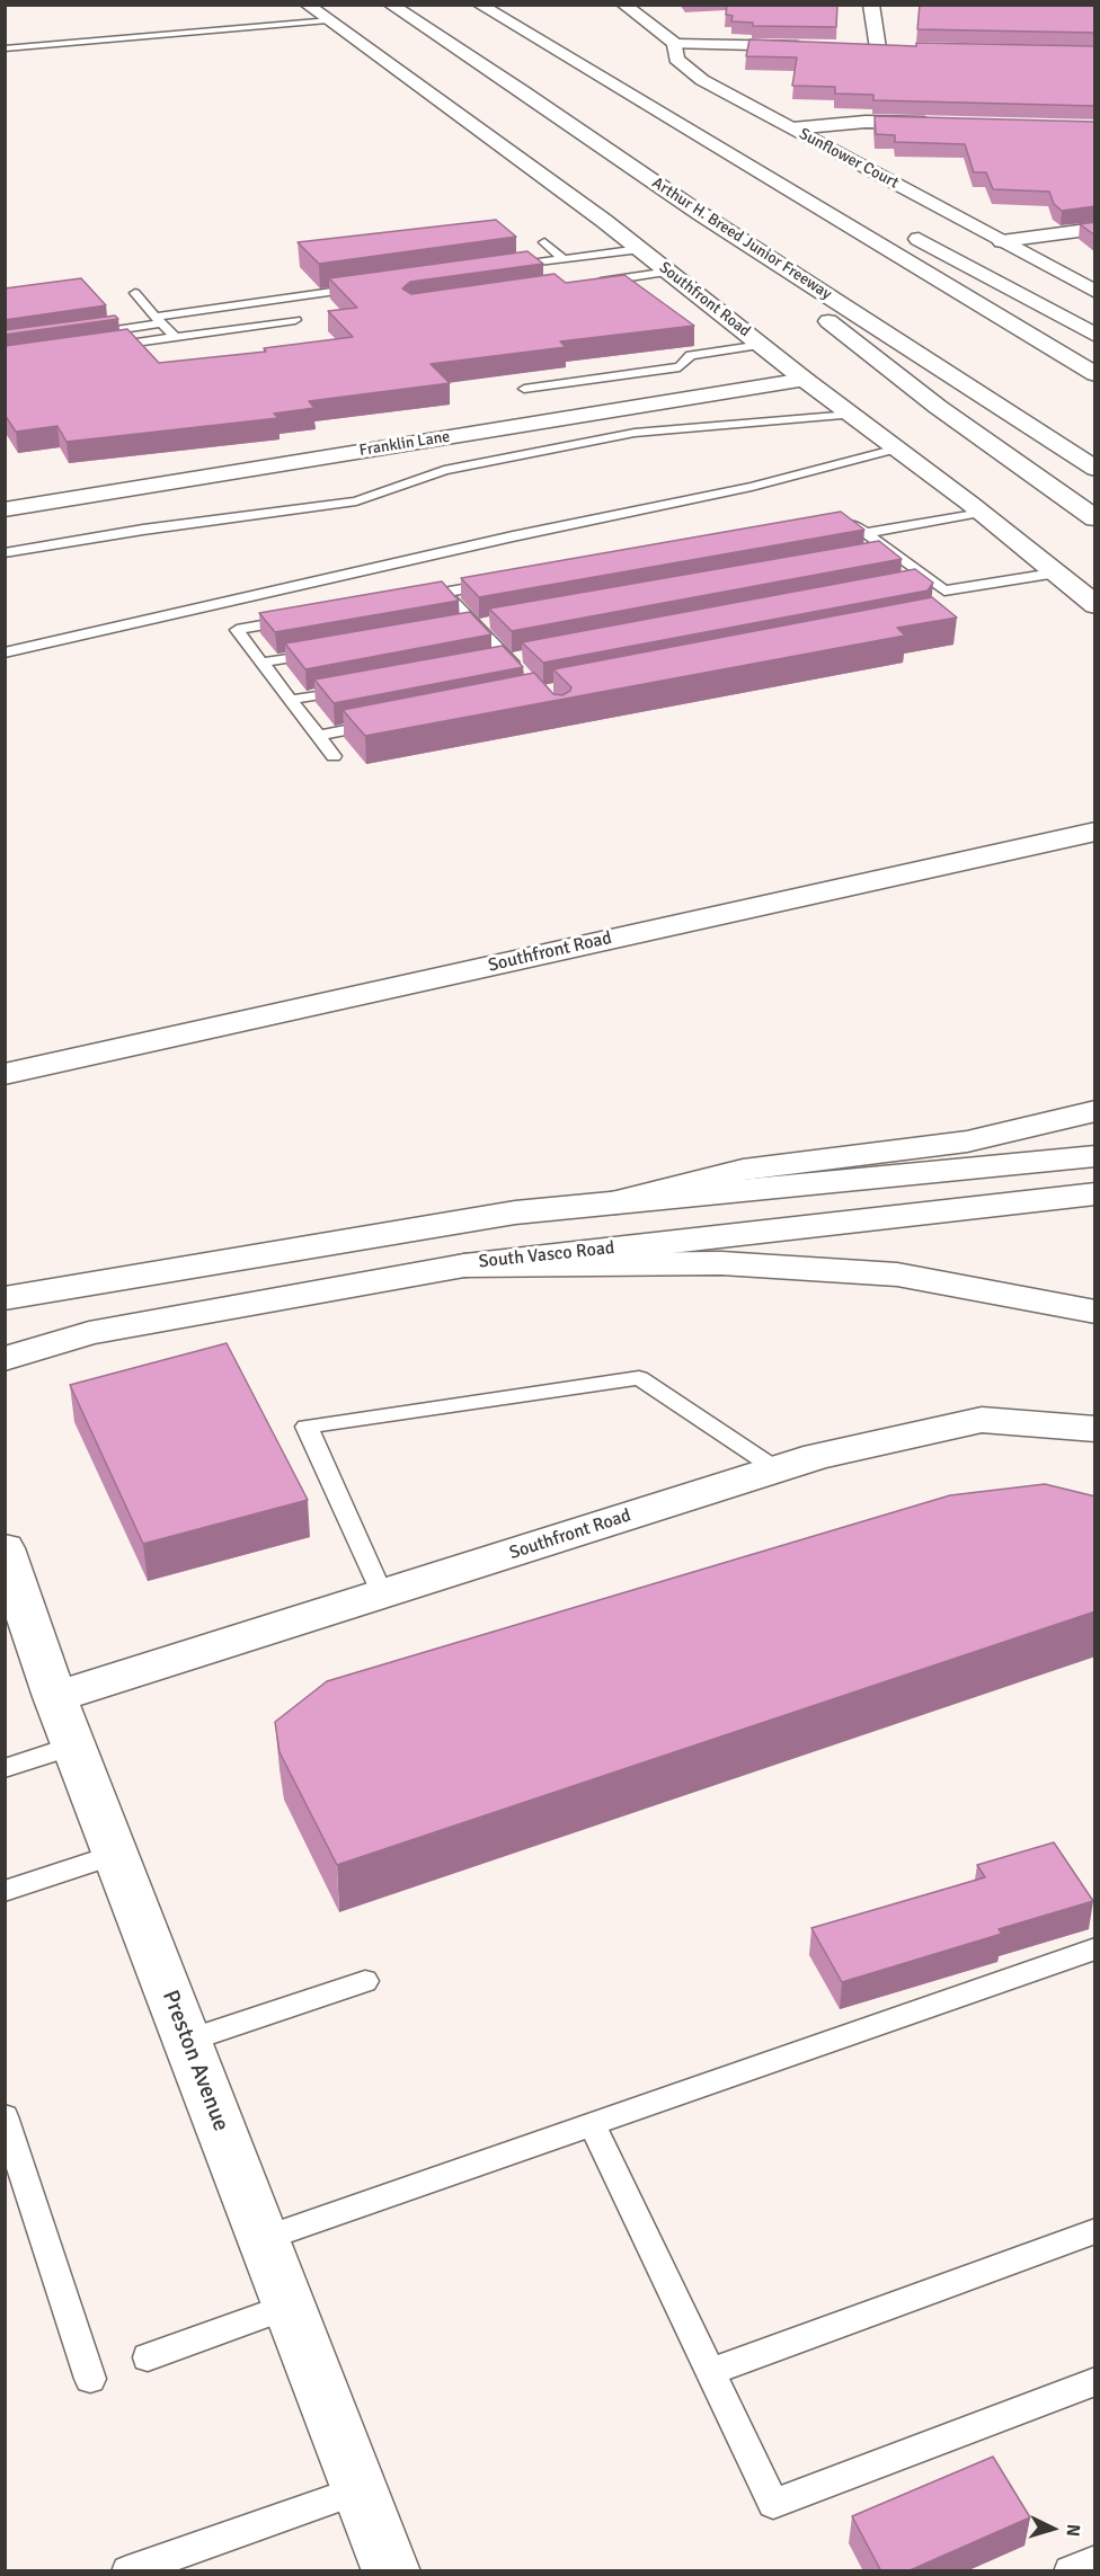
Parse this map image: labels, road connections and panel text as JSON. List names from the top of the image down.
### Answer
{
  "streets": {
    "main road": [
      "Sunflower Court",
      "Arthur H. Breed Junior Freeway",
      "Southfront Road",
      "Franklin Lane",
      "South Vasco Road",
      "Preston Avenue"
    ]
  },
  "crossings": [
    ["Southfront Road", "Franklin Lane"],
    ["Southfront Road", "Preston Avenue"]
  ],
  "north": "right"
}
